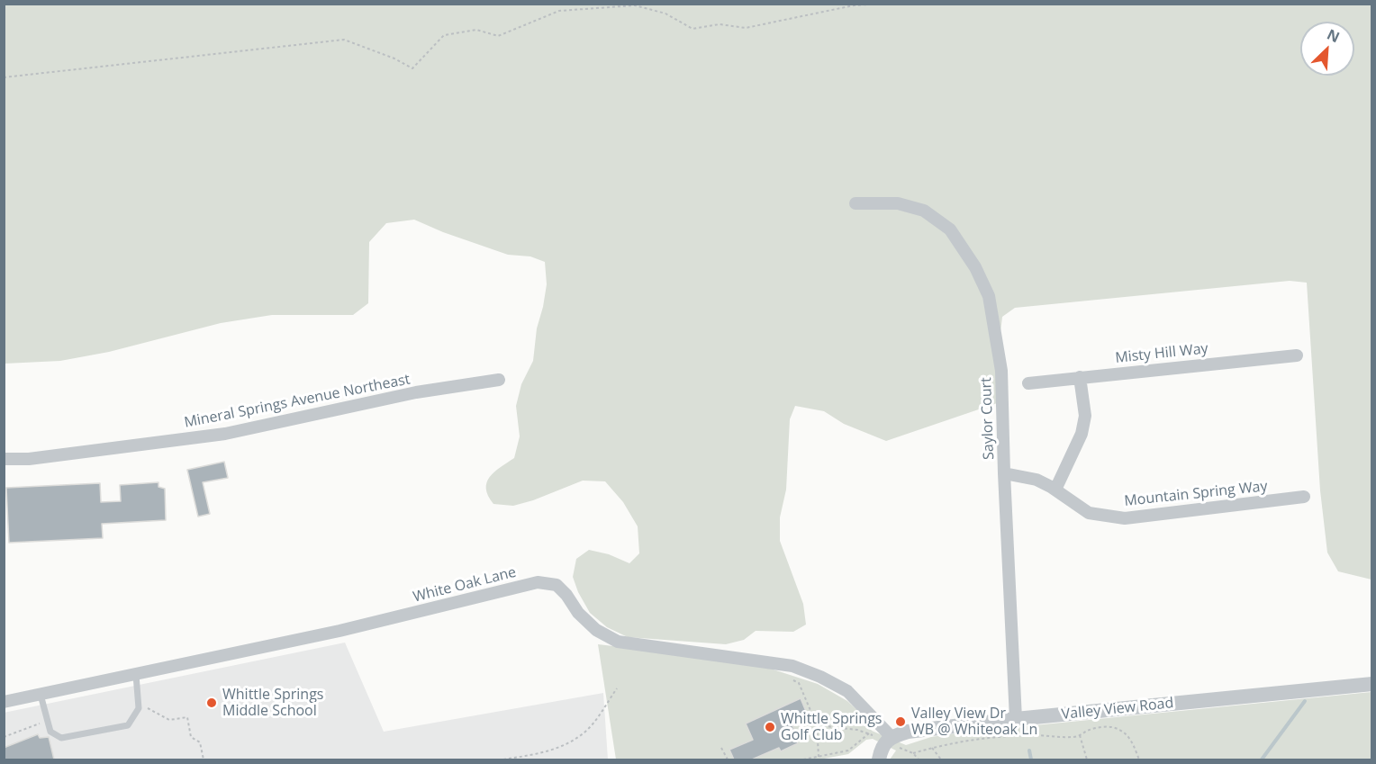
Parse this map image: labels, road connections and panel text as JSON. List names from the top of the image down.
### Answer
{
  "streets": {
    "street": [
      "Misty Hill Way",
      "Mineral Springs Avenue Northeast",
      "Saylor Court",
      "Mountain Spring Way",
      "White Oak Lane",
      "Valley View Road"
    ]
  },
  "crossings": [
    ["Saylor Court", "Mountain Spring Way"],
    ["Saylor Court", "Valley View Road"],
    ["White Oak Lane", "Valley View Road"]
  ],
  "places": ["Whittle Springs Middle School", "Valley View Dr WB @ Whiteoak Ln", "Whittle Springs Golf Club"],
  "north": "top right"
}
